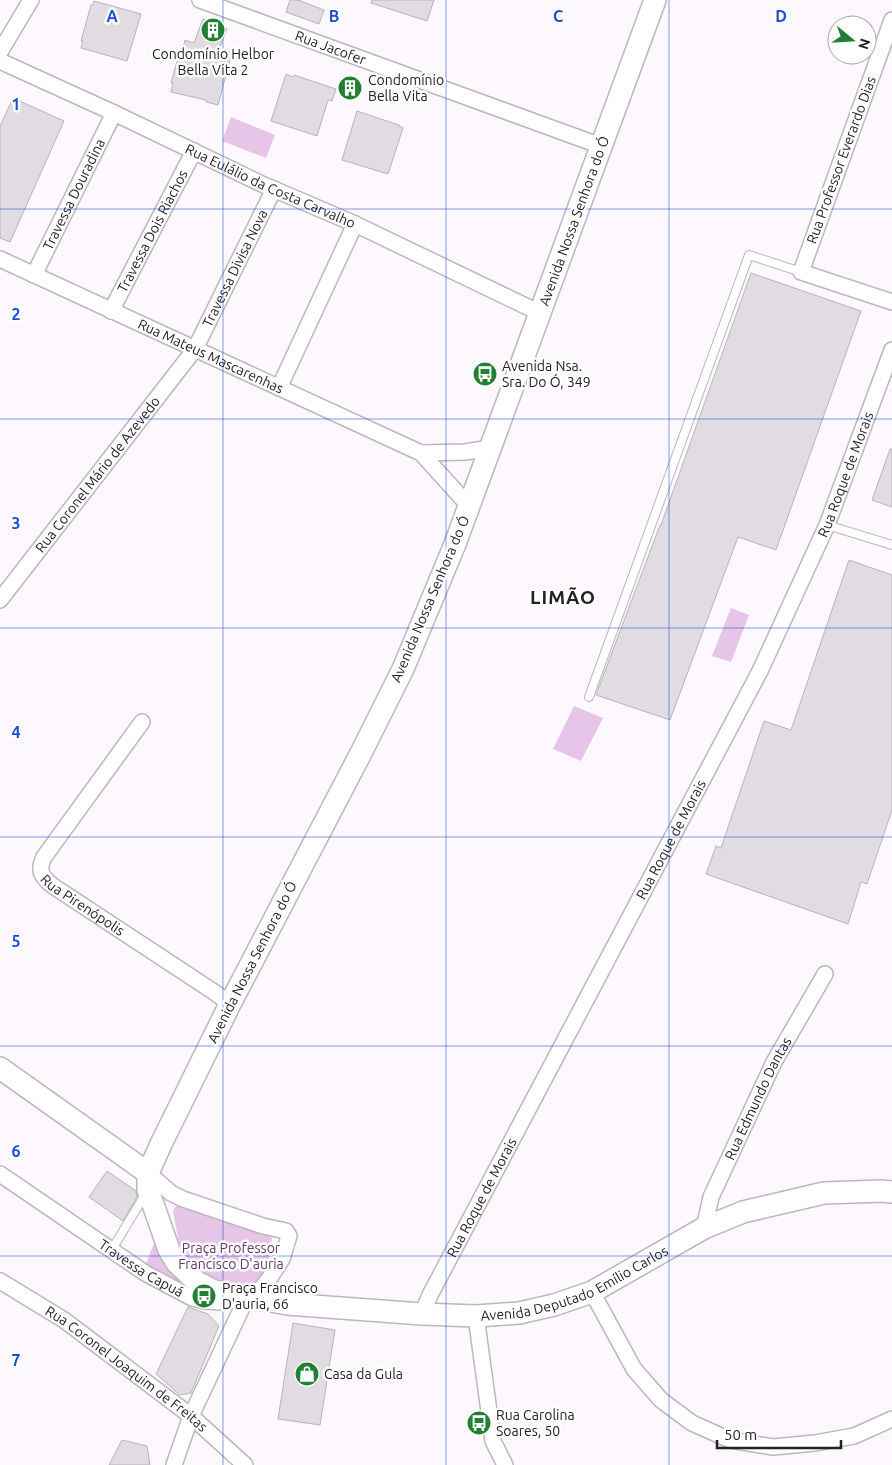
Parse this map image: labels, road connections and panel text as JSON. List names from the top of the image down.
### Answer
{
  "streets": {
    "main road": ["Avenida Nossa Senhora do Ó", "Travessa Capuá", "Avenida Deputado Emílio Carlos"],
    "street": [
      "Rua Jacofer",
      "Rua Professor Everardo Dias",
      "Rua Eulálio da Costa Carvalho",
      "Travessa Douradina",
      "Travessa Dois Riachos",
      "Travessa Divisa Nova",
      "Rua Mateus Mascarenhas",
      "Rua Coronel Mário de Azevedo",
      "Rua Roque de Morais",
      "Rua Pirenópolis",
      "Rua Edmundo Dantas",
      "Rua Coronel Joaquim de Freitas"
    ]
  },
  "crossings": [
    ["Rua Jacofer", "Avenida Nossa Senhora do Ó"],
    ["Rua Eulálio da Costa Carvalho", "Travessa Douradina"],
    ["Rua Eulálio da Costa Carvalho", "Avenida Nossa Senhora do Ó"],
    ["Rua Eulálio da Costa Carvalho", "Travessa Dois Riachos"],
    ["Rua Eulálio da Costa Carvalho", "Travessa Divisa Nova"],
    ["Travessa Douradina", "Rua Mateus Mascarenhas"],
    ["Avenida Nossa Senhora do Ó", "Rua Mateus Mascarenhas"],
    ["Avenida Nossa Senhora do Ó", "Rua Pirenópolis"],
    ["Avenida Nossa Senhora do Ó", "Travessa Capuá"],
    ["Travessa Dois Riachos", "Rua Mateus Mascarenhas"],
    ["Travessa Divisa Nova", "Rua Mateus Mascarenhas"],
    ["Travessa Divisa Nova", "Rua Coronel Mário de Azevedo"],
    ["Rua Mateus Mascarenhas", "Rua Coronel Mário de Azevedo"],
    ["Rua Roque de Morais", "Avenida Deputado Emílio Carlos"],
    ["Rua Edmundo Dantas", "Avenida Deputado Emílio Carlos"],
    ["Travessa Capuá", "Avenida Deputado Emílio Carlos"]
  ],
  "districts": ["LIMÃO"],
  "parks": ["Praça Professor Francisco D'auria"],
  "places": {
    "building": ["Condomínio Helbor Bella Vita 2", "Condomínio Bella Vita"],
    "bus stop": ["Avenida Nsa. Sra. Do Ó, 349", "Praça Francisco D'auria, 66", "Rua Carolina Soares, 50"],
    "shop": ["Casa da Gula"]
  },
  "scale_bar": "50 m",
  "north": "right",
  "grid": {
    "columns": [
      "A",
      "B",
      "C",
      "D"
    ],
    "rows": [
      "1",
      "2",
      "3",
      "4",
      "5",
      "6",
      "7"
    ]
  }
}
